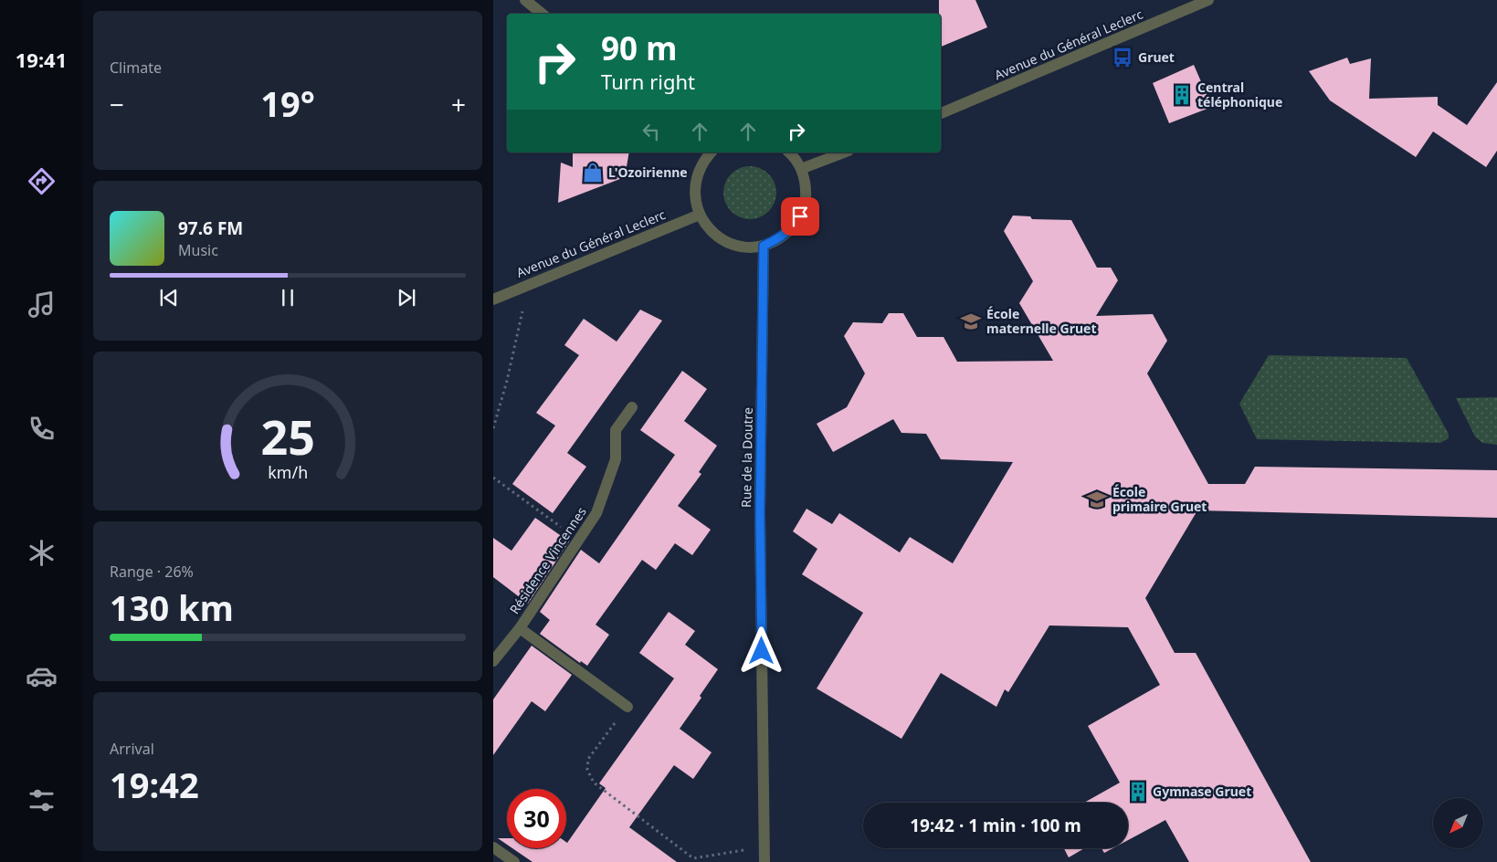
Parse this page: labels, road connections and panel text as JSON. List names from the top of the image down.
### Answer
{
  "streets": {
    "street": ["Avenue du Général Leclerc", "Rue de la Doutre", "Résidence Vincennes"]
  },
  "places": {
    "bus stop": ["Gruet"],
    "building": ["Central téléphonique", "Gymnase Gruet"],
    "shop": ["L'Ozoirienne"],
    "school or university": ["École maternelle Gruet", "École primaire Gruet"]
  },
  "north": "bottom left",
  "page": {
    "tabs": "19:41",
    "tile": [
      "Climate",
      ["Range · 26%", "130 km"],
      ["Arrival", "19:42"]
    ],
    "turn": ["90 m", "Turn right"],
    "heat": ["−", "19°", "+"],
    "song": ["97.6 FM", "Music"],
    "limit": "30",
    "trip": "19:42 · 1 min · 100 m",
    "gauge": ["25", "km/h"]
  }
}
